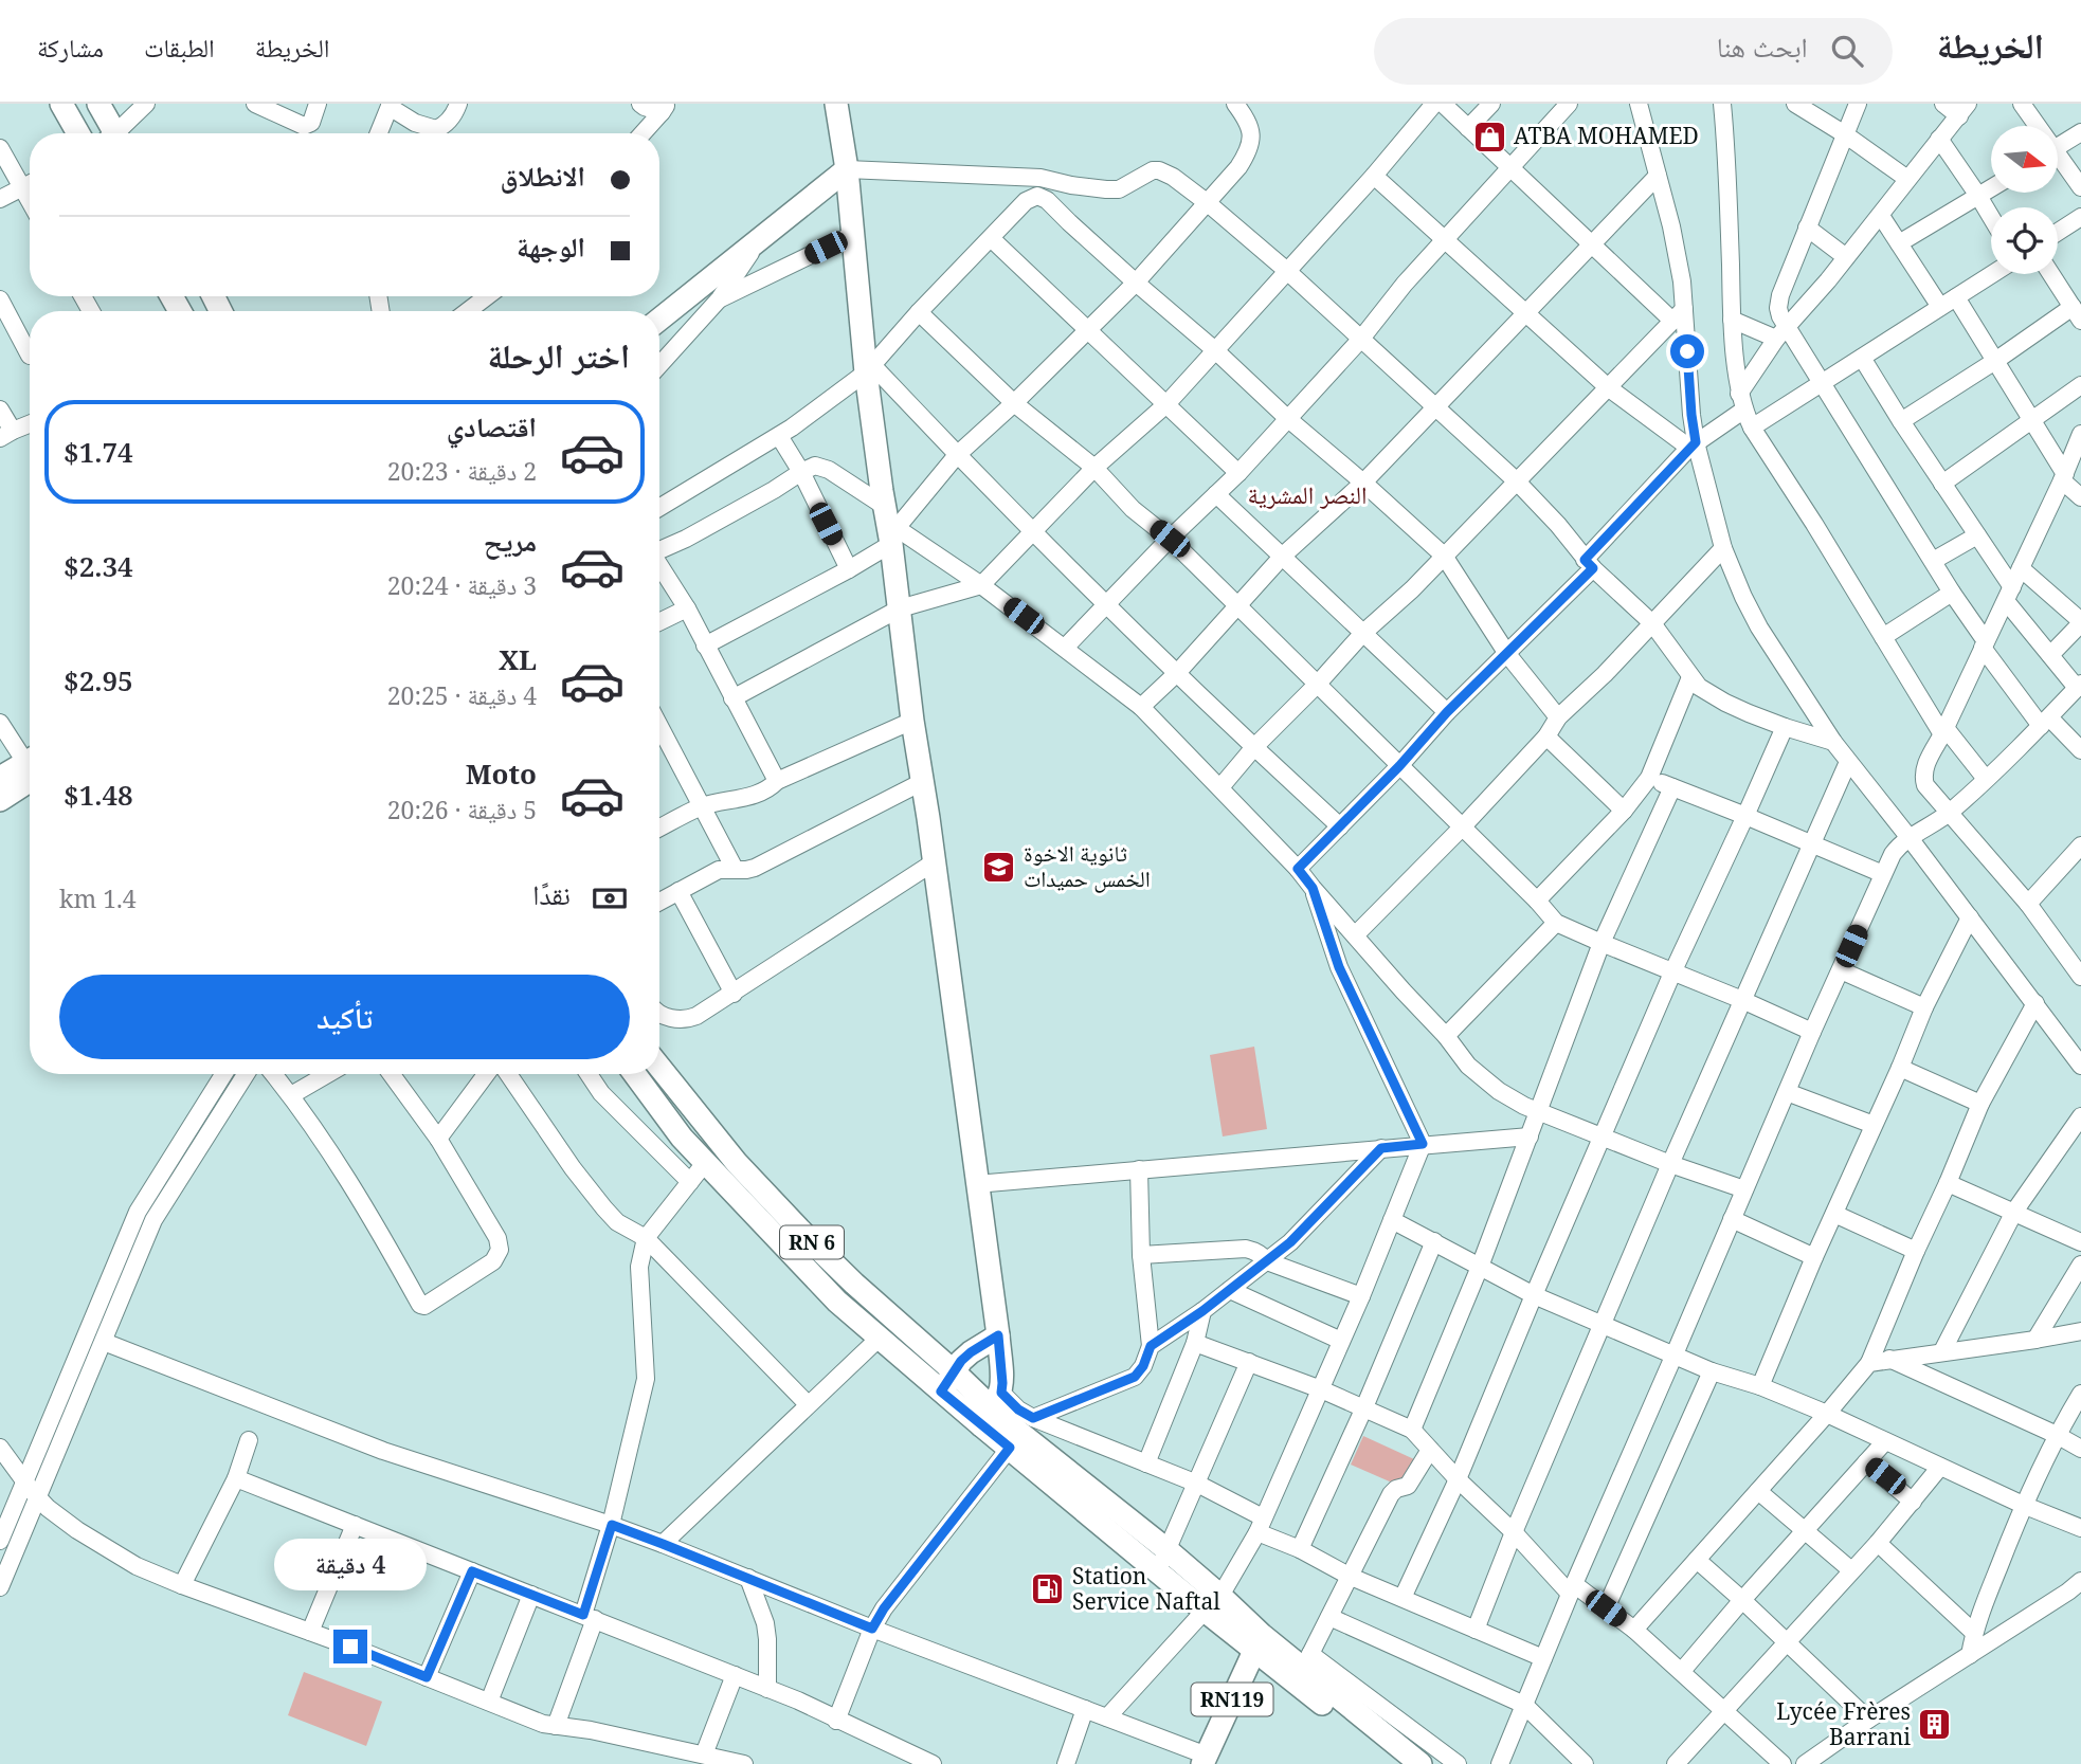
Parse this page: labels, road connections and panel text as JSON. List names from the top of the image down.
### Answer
{
  "streets": {
    "main road": ["RN 6", "RN119"]
  },
  "crossings": [
    ["RN 6", "RN119"]
  ],
  "districts": ["النصر المشرية"],
  "places": {
    "shop": ["ATBA MOHAMED"],
    "school or university": ["ثانوية الاخوة الخمس حميدات"],
    "fuel station": ["Station Service Naftal"],
    "building": ["Lycée Frères Barrani"]
  },
  "north": "right",
  "page": {
    "header": "الخريطة",
    "search": "ابحث هنا",
    "nav": ["الخريطة", "الطبقات", "مشاركة"],
    "banner": ["الانطلاق", "الوجهة"],
    "heading": "اختر الرحلة",
    "list": [
      {
        "name": "اقتصادي",
        "note": "2 دقيقة · 20:23",
        "value": "$1.74"
      },
      {
        "name": "مريح",
        "note": "3 دقيقة · 20:24",
        "value": "$2.34"
      },
      {
        "name": "XL",
        "note": "4 دقيقة · 20:25",
        "value": "$2.95"
      },
      {
        "name": "Moto",
        "note": "5 دقيقة · 20:26",
        "value": "$1.48"
      }
    ],
    "pay": ["نقدًا", "1.4 km"],
    "buttons": "تأكيد",
    "bubble": "4 دقيقة"
  }
}
